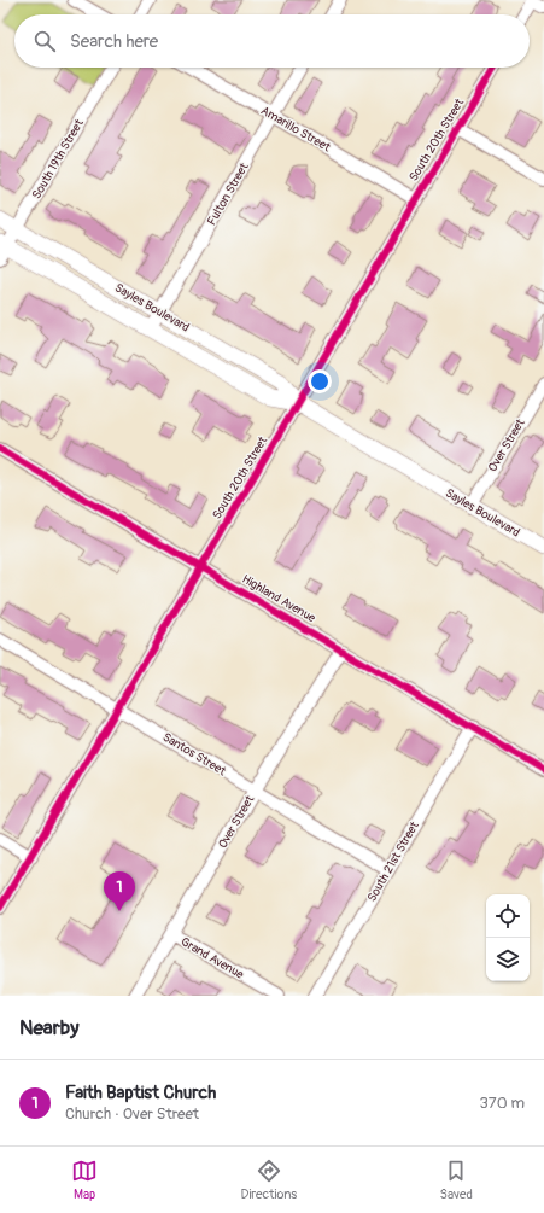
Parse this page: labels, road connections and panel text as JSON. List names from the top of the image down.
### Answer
{
  "streets": {
    "main road": ["Sayles Boulevard"],
    "street": [
      "Amarillo Street",
      "South 20th Street",
      "South 19th Street",
      "Fulton Street",
      "Over Street",
      "Highland Avenue",
      "Santos Street",
      "South 21st Street",
      "Grand Avenue"
    ]
  },
  "crossings": [
    ["Amarillo Street", "South 20th Street"],
    ["Amarillo Street", "Fulton Street"],
    ["South 20th Street", "Sayles Boulevard"],
    ["South 20th Street", "Highland Avenue"],
    ["South 20th Street", "Santos Street"],
    ["South 19th Street", "Sayles Boulevard"],
    ["Fulton Street", "Sayles Boulevard"],
    ["Sayles Boulevard", "Over Street"],
    ["Over Street", "Highland Avenue"],
    ["Over Street", "Santos Street"],
    ["Over Street", "Grand Avenue"],
    ["Highland Avenue", "South 21st Street"],
    ["Santos Street", "South 21st Street"]
  ],
  "page": {
    "search": "Search here",
    "pins": "1",
    "heading": "Nearby",
    "list": [
      {
        "mark": "1",
        "name": "Faith Baptist Church",
        "note": "Church · Over Street",
        "value": "370 m"
      }
    ],
    "nav": ["Map", "Directions", "Saved"]
  }
}
